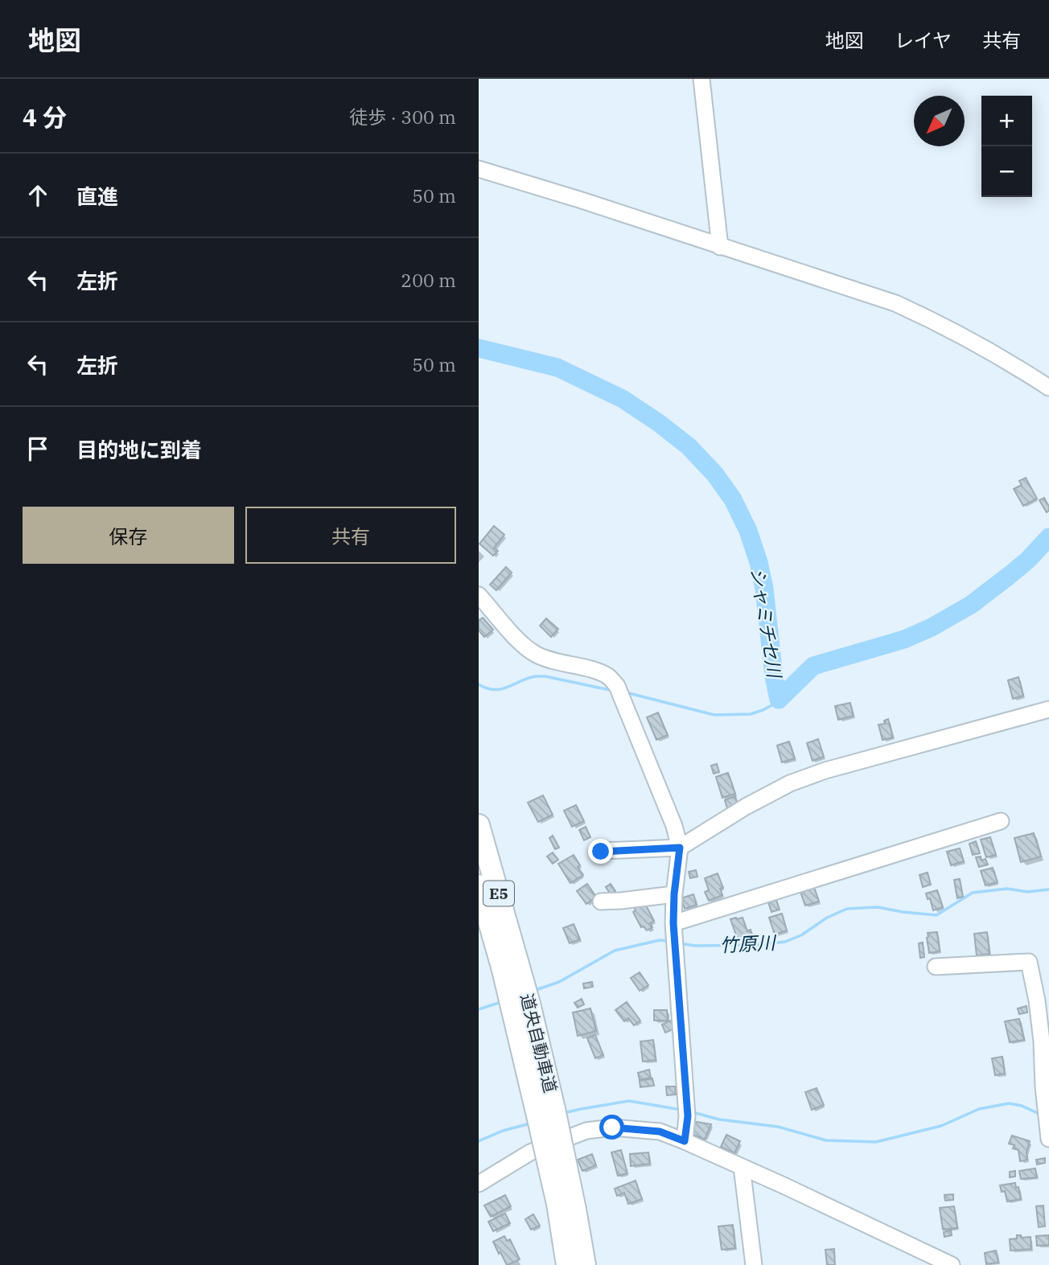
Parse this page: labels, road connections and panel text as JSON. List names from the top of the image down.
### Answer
{
  "streets": {
    "highway": ["E5", "道央自動車道"]
  },
  "water": ["シャミチセ川", "竹原川"],
  "north": "bottom left",
  "page": {
    "header": "地図",
    "nav": ["地図", "レイヤ", "共有"],
    "heading": ["4 分", "徒歩 · 300 m"],
    "map_buttons": ["+", "−"],
    "list": [
      ["直進", "50 m"],
      ["左折", "200 m"],
      ["左折", "50 m"],
      "目的地に到着"
    ],
    "buttons": ["保存", "共有"]
  }
}
